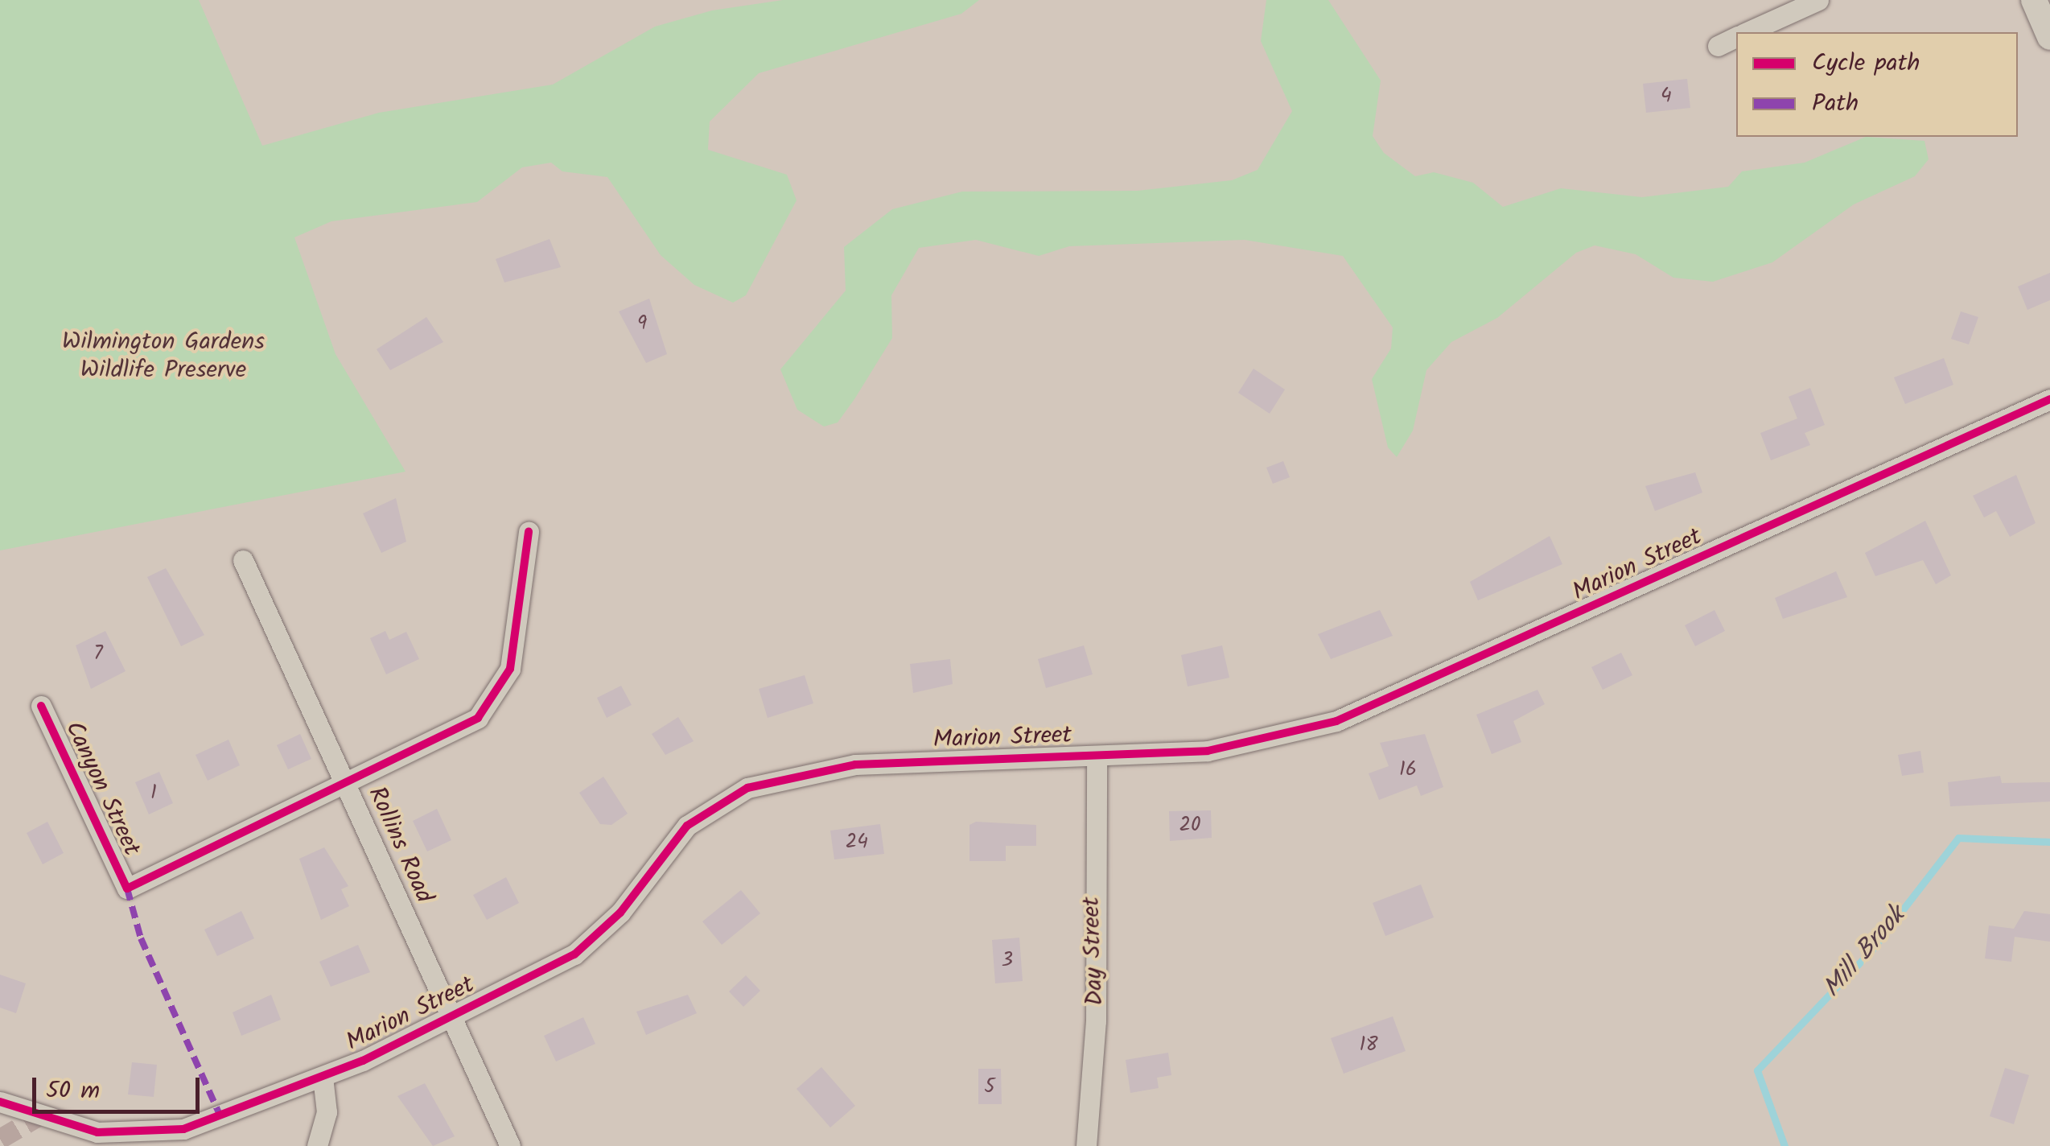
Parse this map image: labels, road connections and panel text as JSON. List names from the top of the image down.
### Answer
{
  "streets": {
    "street": [
      "Marion Street",
      "Canyon Street",
      "Rollins Road",
      "Day Street"
    ]
  },
  "crossings": [
    ["Marion Street", "Rollins Road"],
    ["Marion Street", "Day Street"],
    ["Canyon Street", "Rollins Road"]
  ],
  "water": ["Mill Brook"],
  "parks": ["Wilmington Gardens Wildlife Preserve"],
  "house_numbers": [
    "4",
    "9",
    "7",
    "16",
    "1",
    "20",
    "24",
    "3",
    "18",
    "5"
  ],
  "legend": ["Cycle path", "Path"],
  "scale_bar": "50 m"
}
